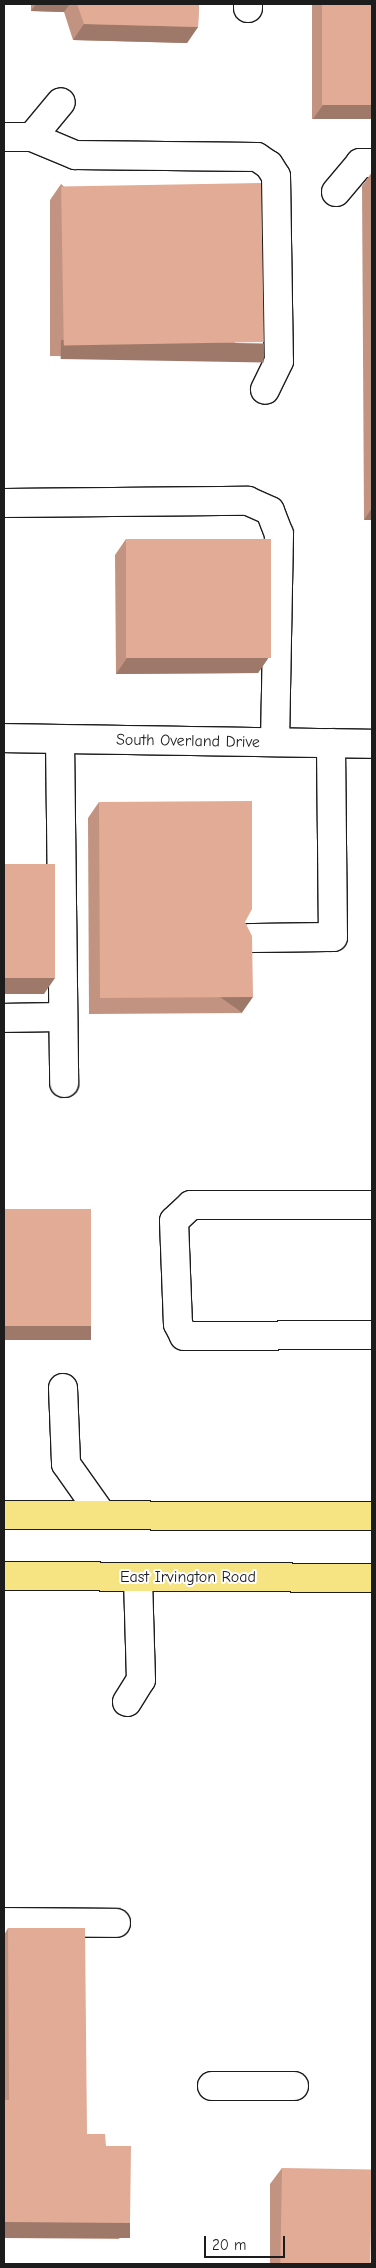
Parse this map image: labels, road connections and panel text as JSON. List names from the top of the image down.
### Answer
{
  "streets": {
    "main road": ["East Irvington Road"],
    "street": ["South Overland Drive"]
  },
  "scale_bar": "20 m"
}
